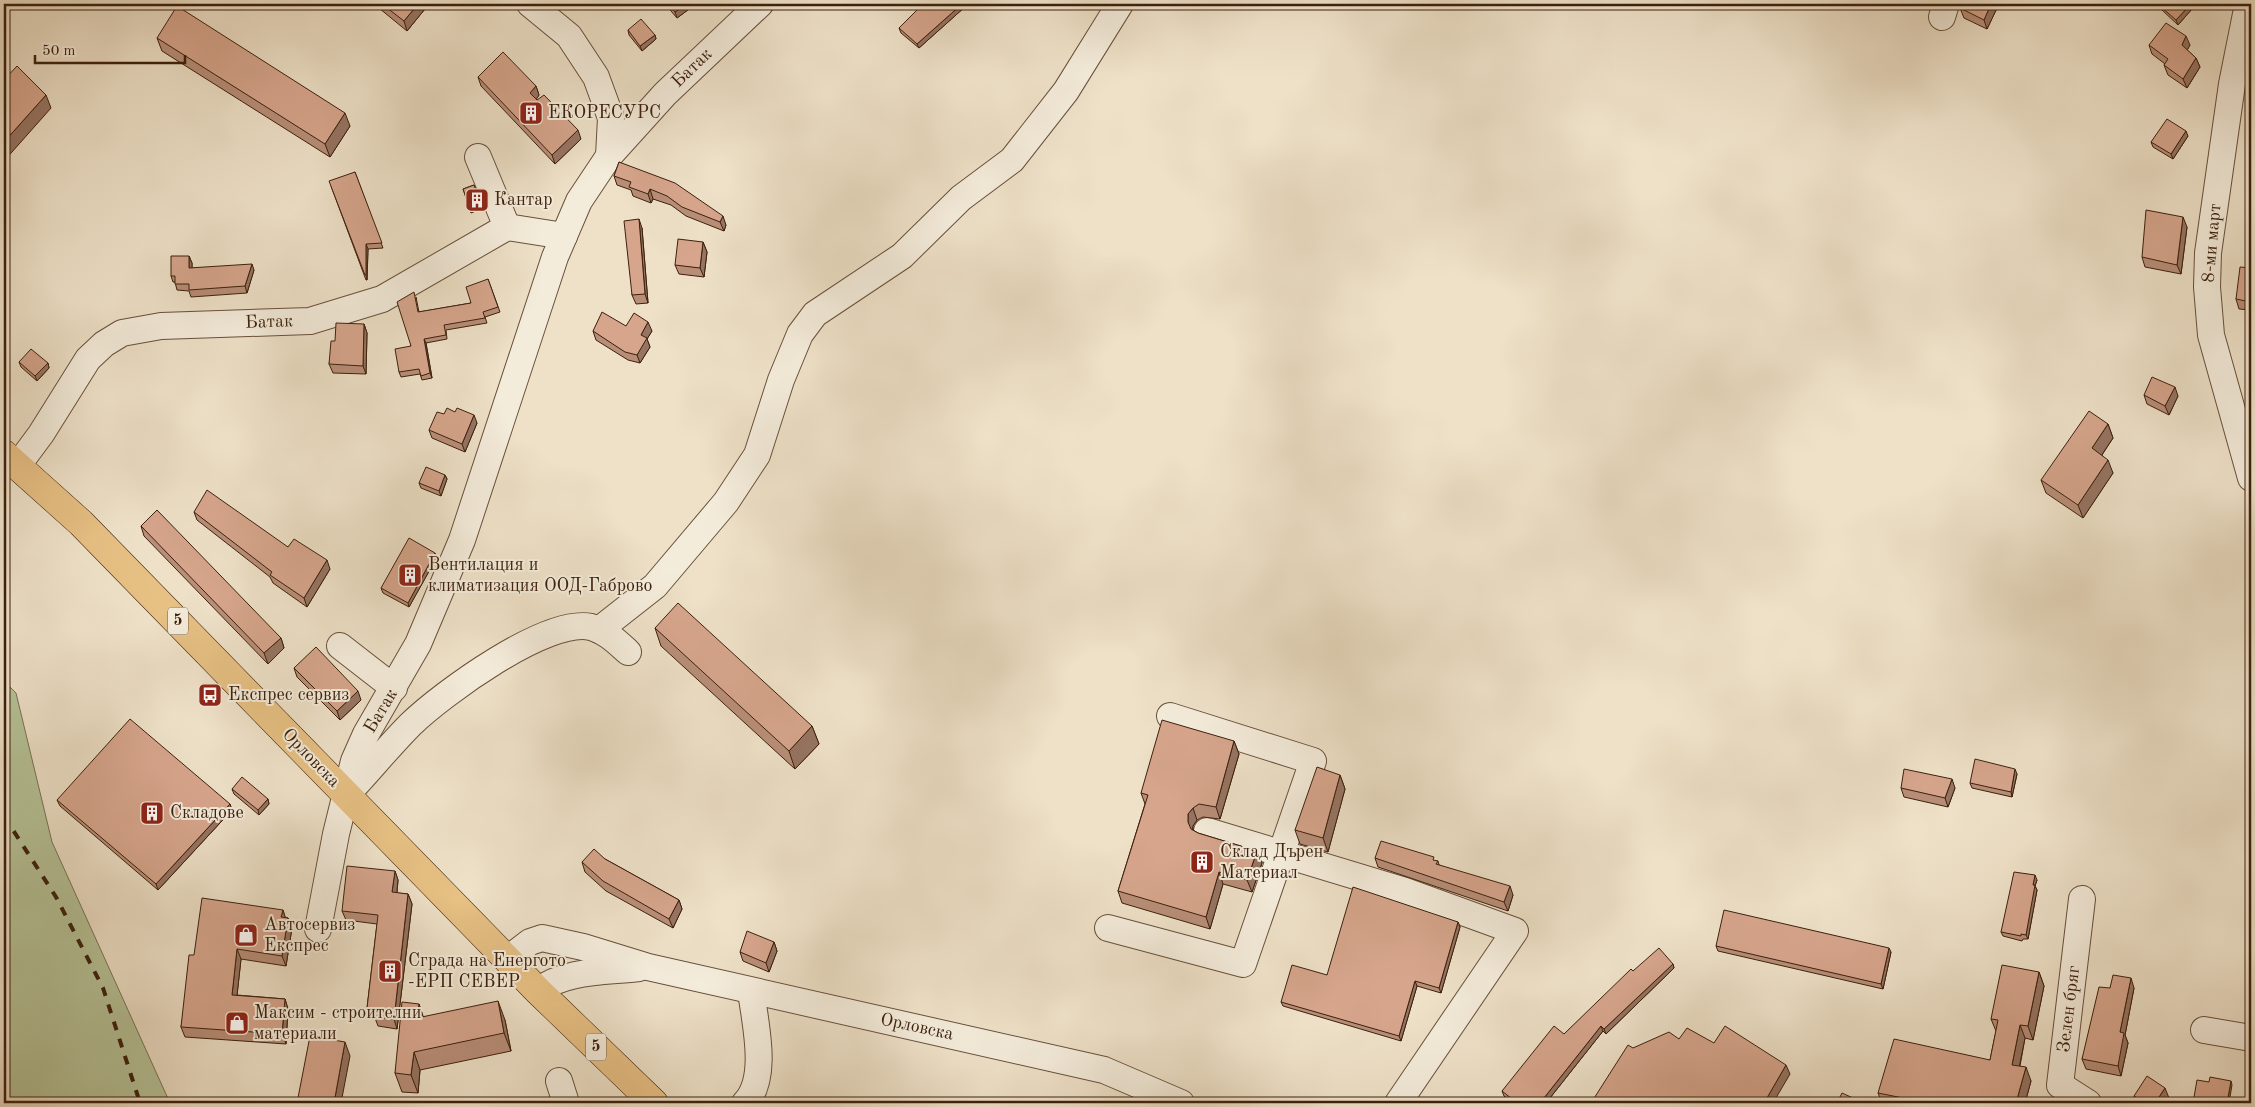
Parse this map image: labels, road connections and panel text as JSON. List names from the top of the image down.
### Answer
{
  "streets": {
    "main road": ["5", "Орловска"],
    "street": ["Батак", "8-ми март", "Зелен бряг"]
  },
  "crossings": [
    ["Батак", "Орловска"],
    ["5", "Орловска"]
  ],
  "places": {
    "building": [
      "ЕКОРЕСУРС",
      "Кантар",
      "Вентилация и климатизация ООД-Габрово",
      "Складове",
      "Склад Дърен Материал",
      "Сграда на Енергото -ЕРП СЕВЕР"
    ],
    "bus stop": ["Експрес сервиз"],
    "shop": ["Автосервиз Експрес", "Максим - строителни материали"]
  },
  "scale_bar": "50 m"
}
